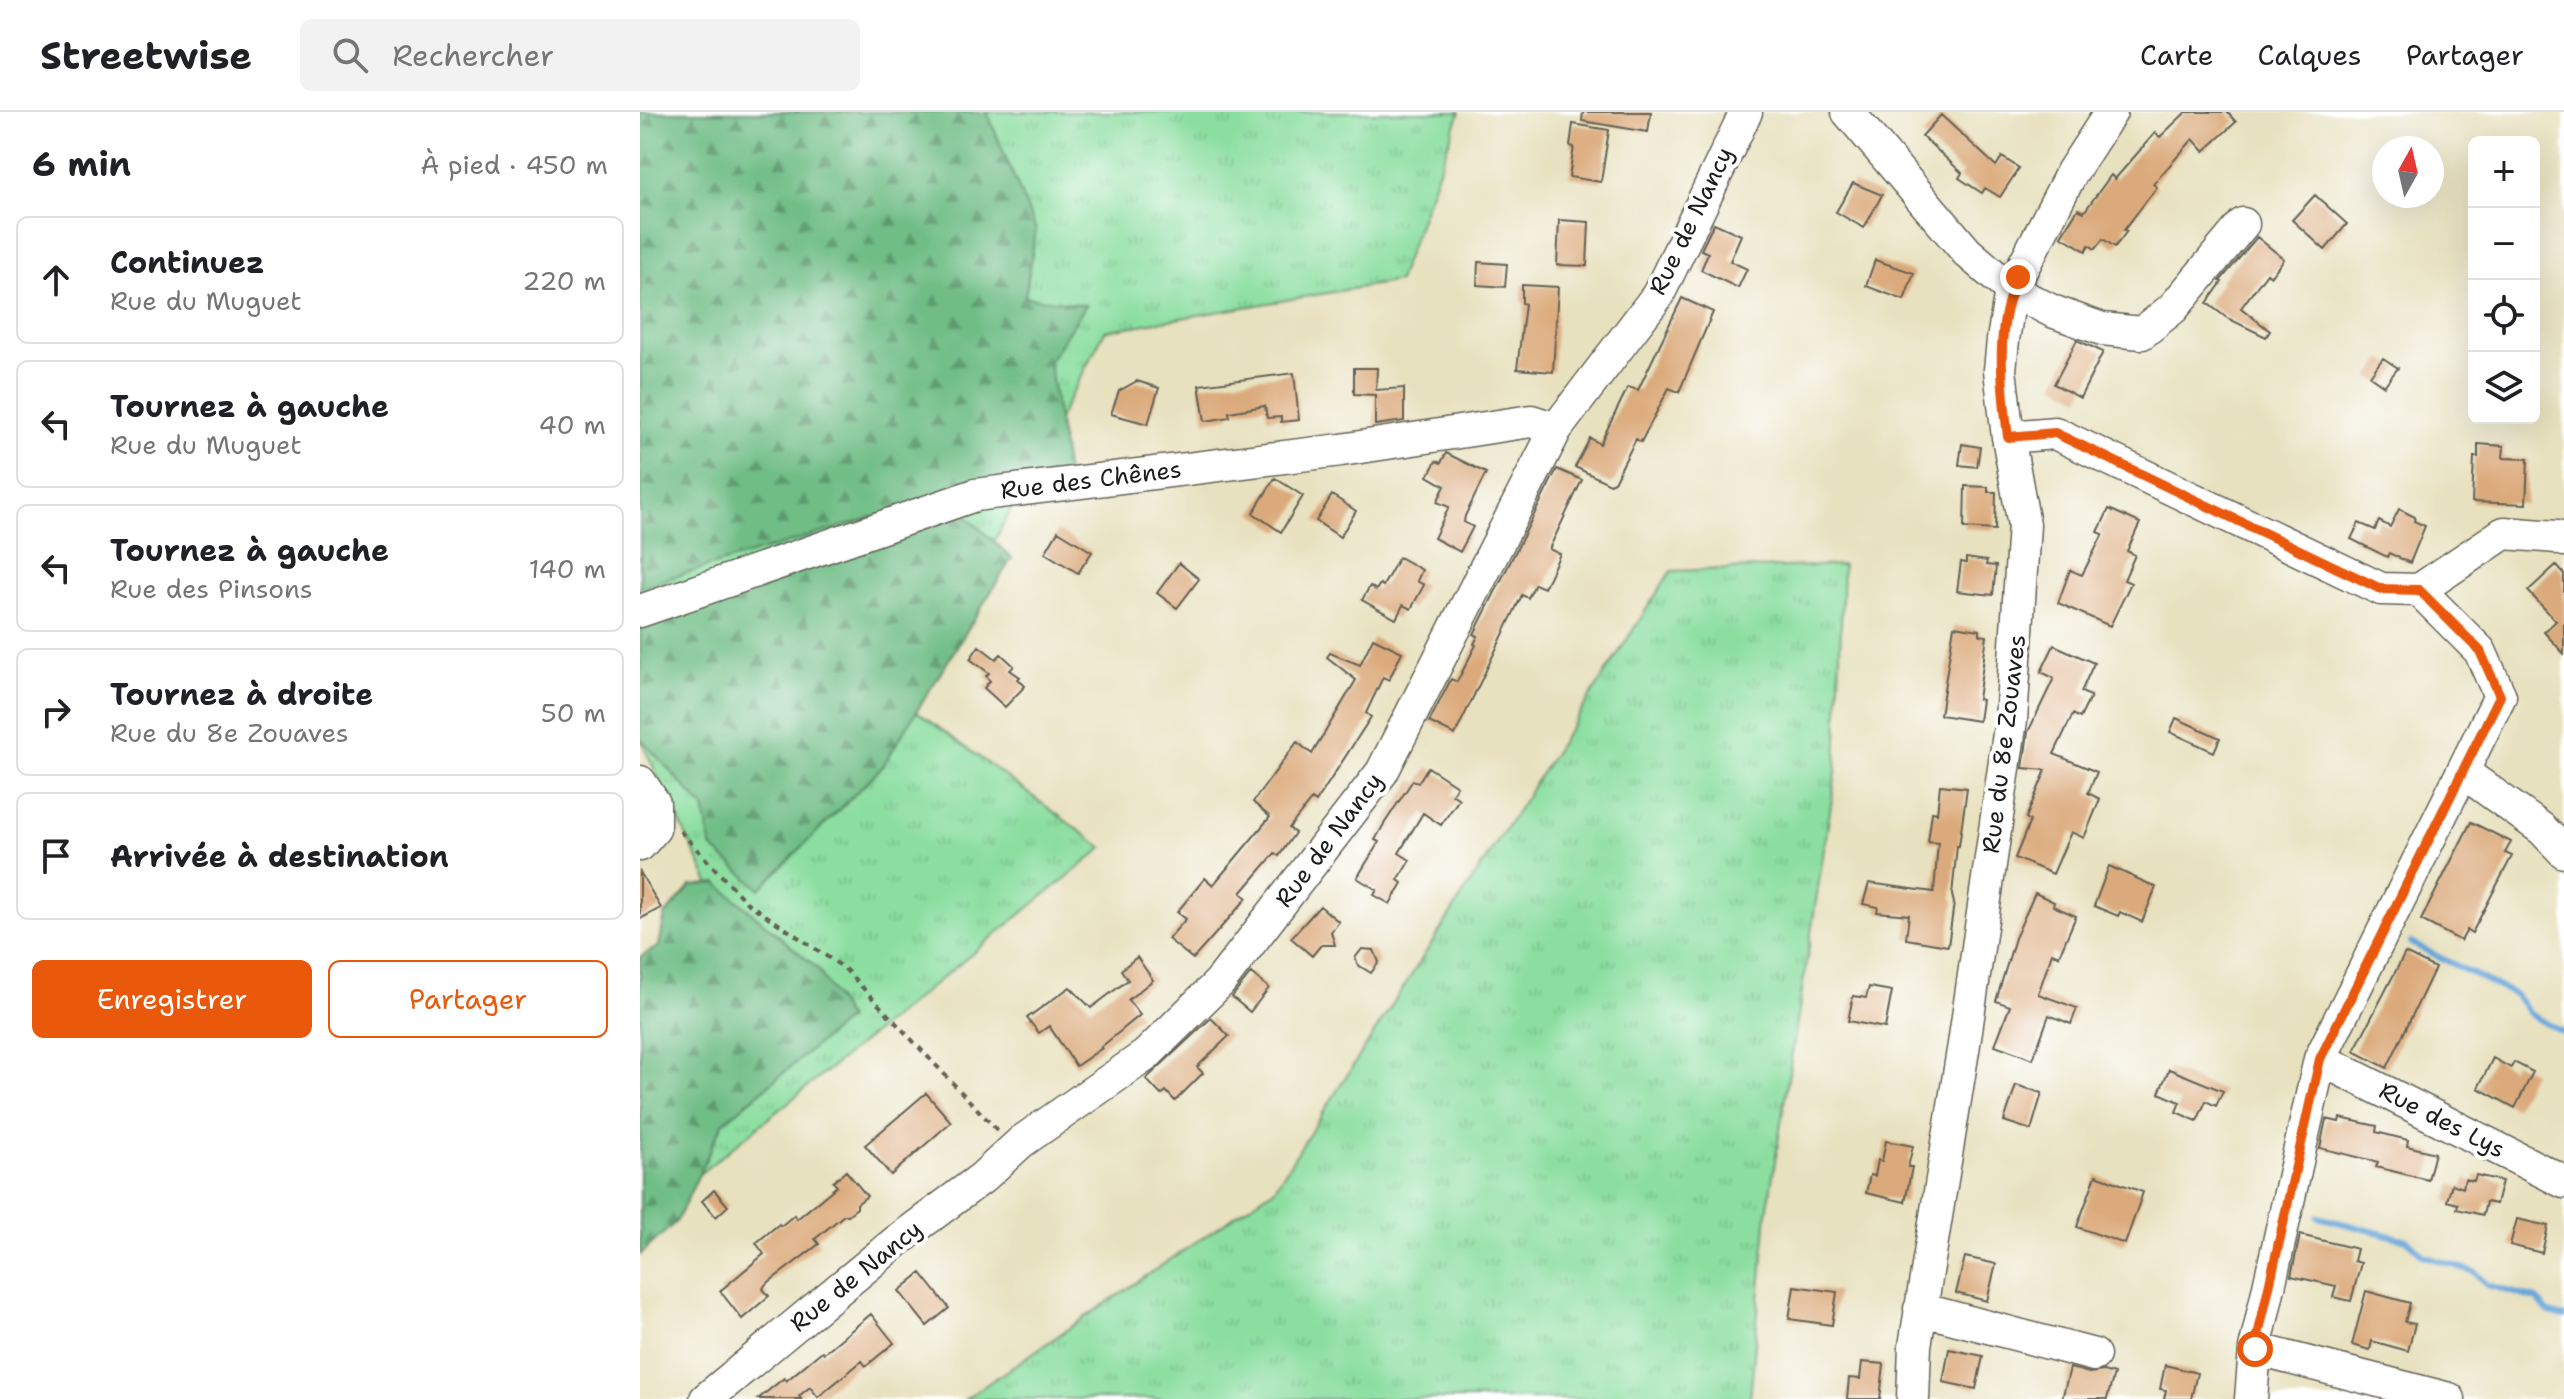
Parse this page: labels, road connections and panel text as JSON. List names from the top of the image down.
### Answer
{
  "streets": {
    "street": [
      "Rue de Nancy",
      "Rue des Chênes",
      "Rue du 8e Zouaves",
      "Rue des Lys"
    ]
  },
  "crossings": [
    ["Rue de Nancy", "Rue des Chênes"]
  ],
  "north": "top",
  "page": {
    "header": "Streetwise",
    "search": "Rechercher",
    "nav": ["Carte", "Calques", "Partager"],
    "heading": ["6 min", "À pied · 450 m"],
    "map_buttons": ["+", "−"],
    "list": [
      ["Continuez", "Rue du Muguet", "220 m"],
      ["Tournez à gauche", "Rue du Muguet", "40 m"],
      ["Tournez à gauche", "Rue des Pinsons", "140 m"],
      ["Tournez à droite", "Rue du 8e Zouaves", "50 m"],
      "Arrivée à destination"
    ],
    "buttons": ["Enregistrer", "Partager"]
  }
}
